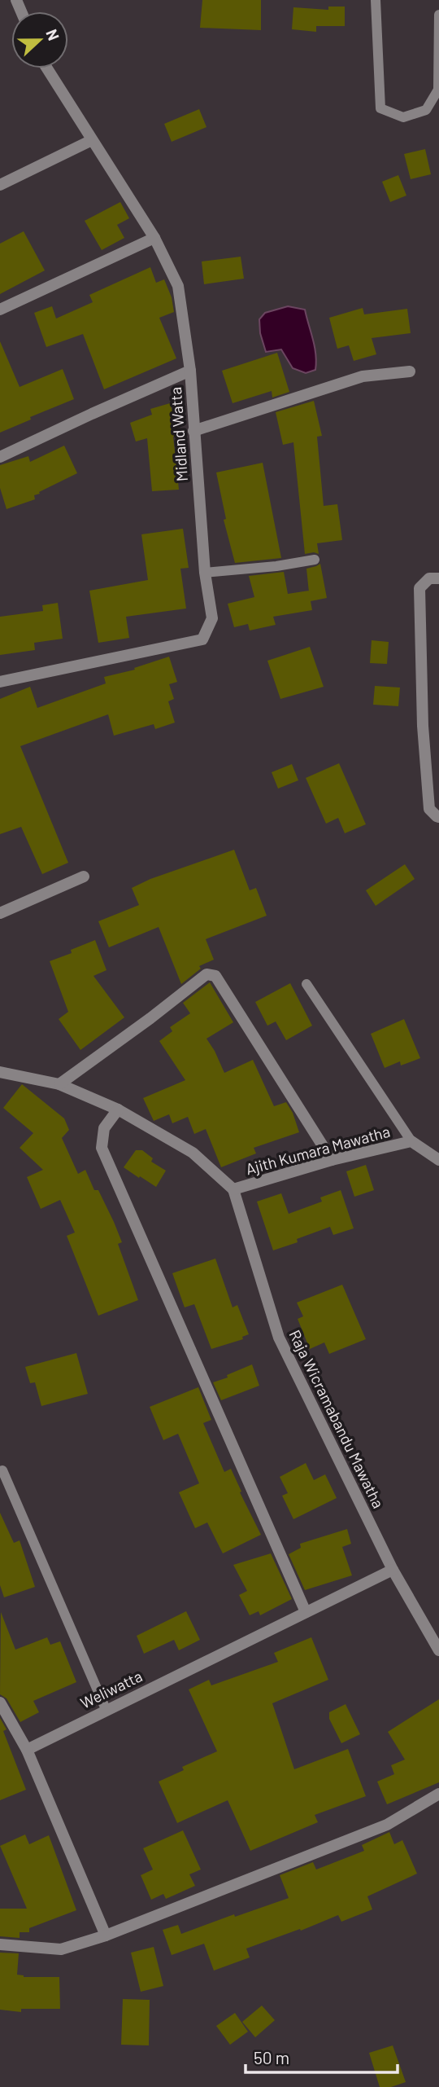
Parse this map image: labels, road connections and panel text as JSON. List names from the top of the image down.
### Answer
{
  "streets": {
    "street": [
      "Midland Watta",
      "Ajith Kumara Mawatha",
      "Raja Wicramabandu Mawatha",
      "Weliwatta"
    ]
  },
  "crossings": [
    ["Ajith Kumara Mawatha", "Raja Wicramabandu Mawatha"],
    ["Raja Wicramabandu Mawatha", "Weliwatta"]
  ],
  "scale_bar": "50 m",
  "north": "right"
}
